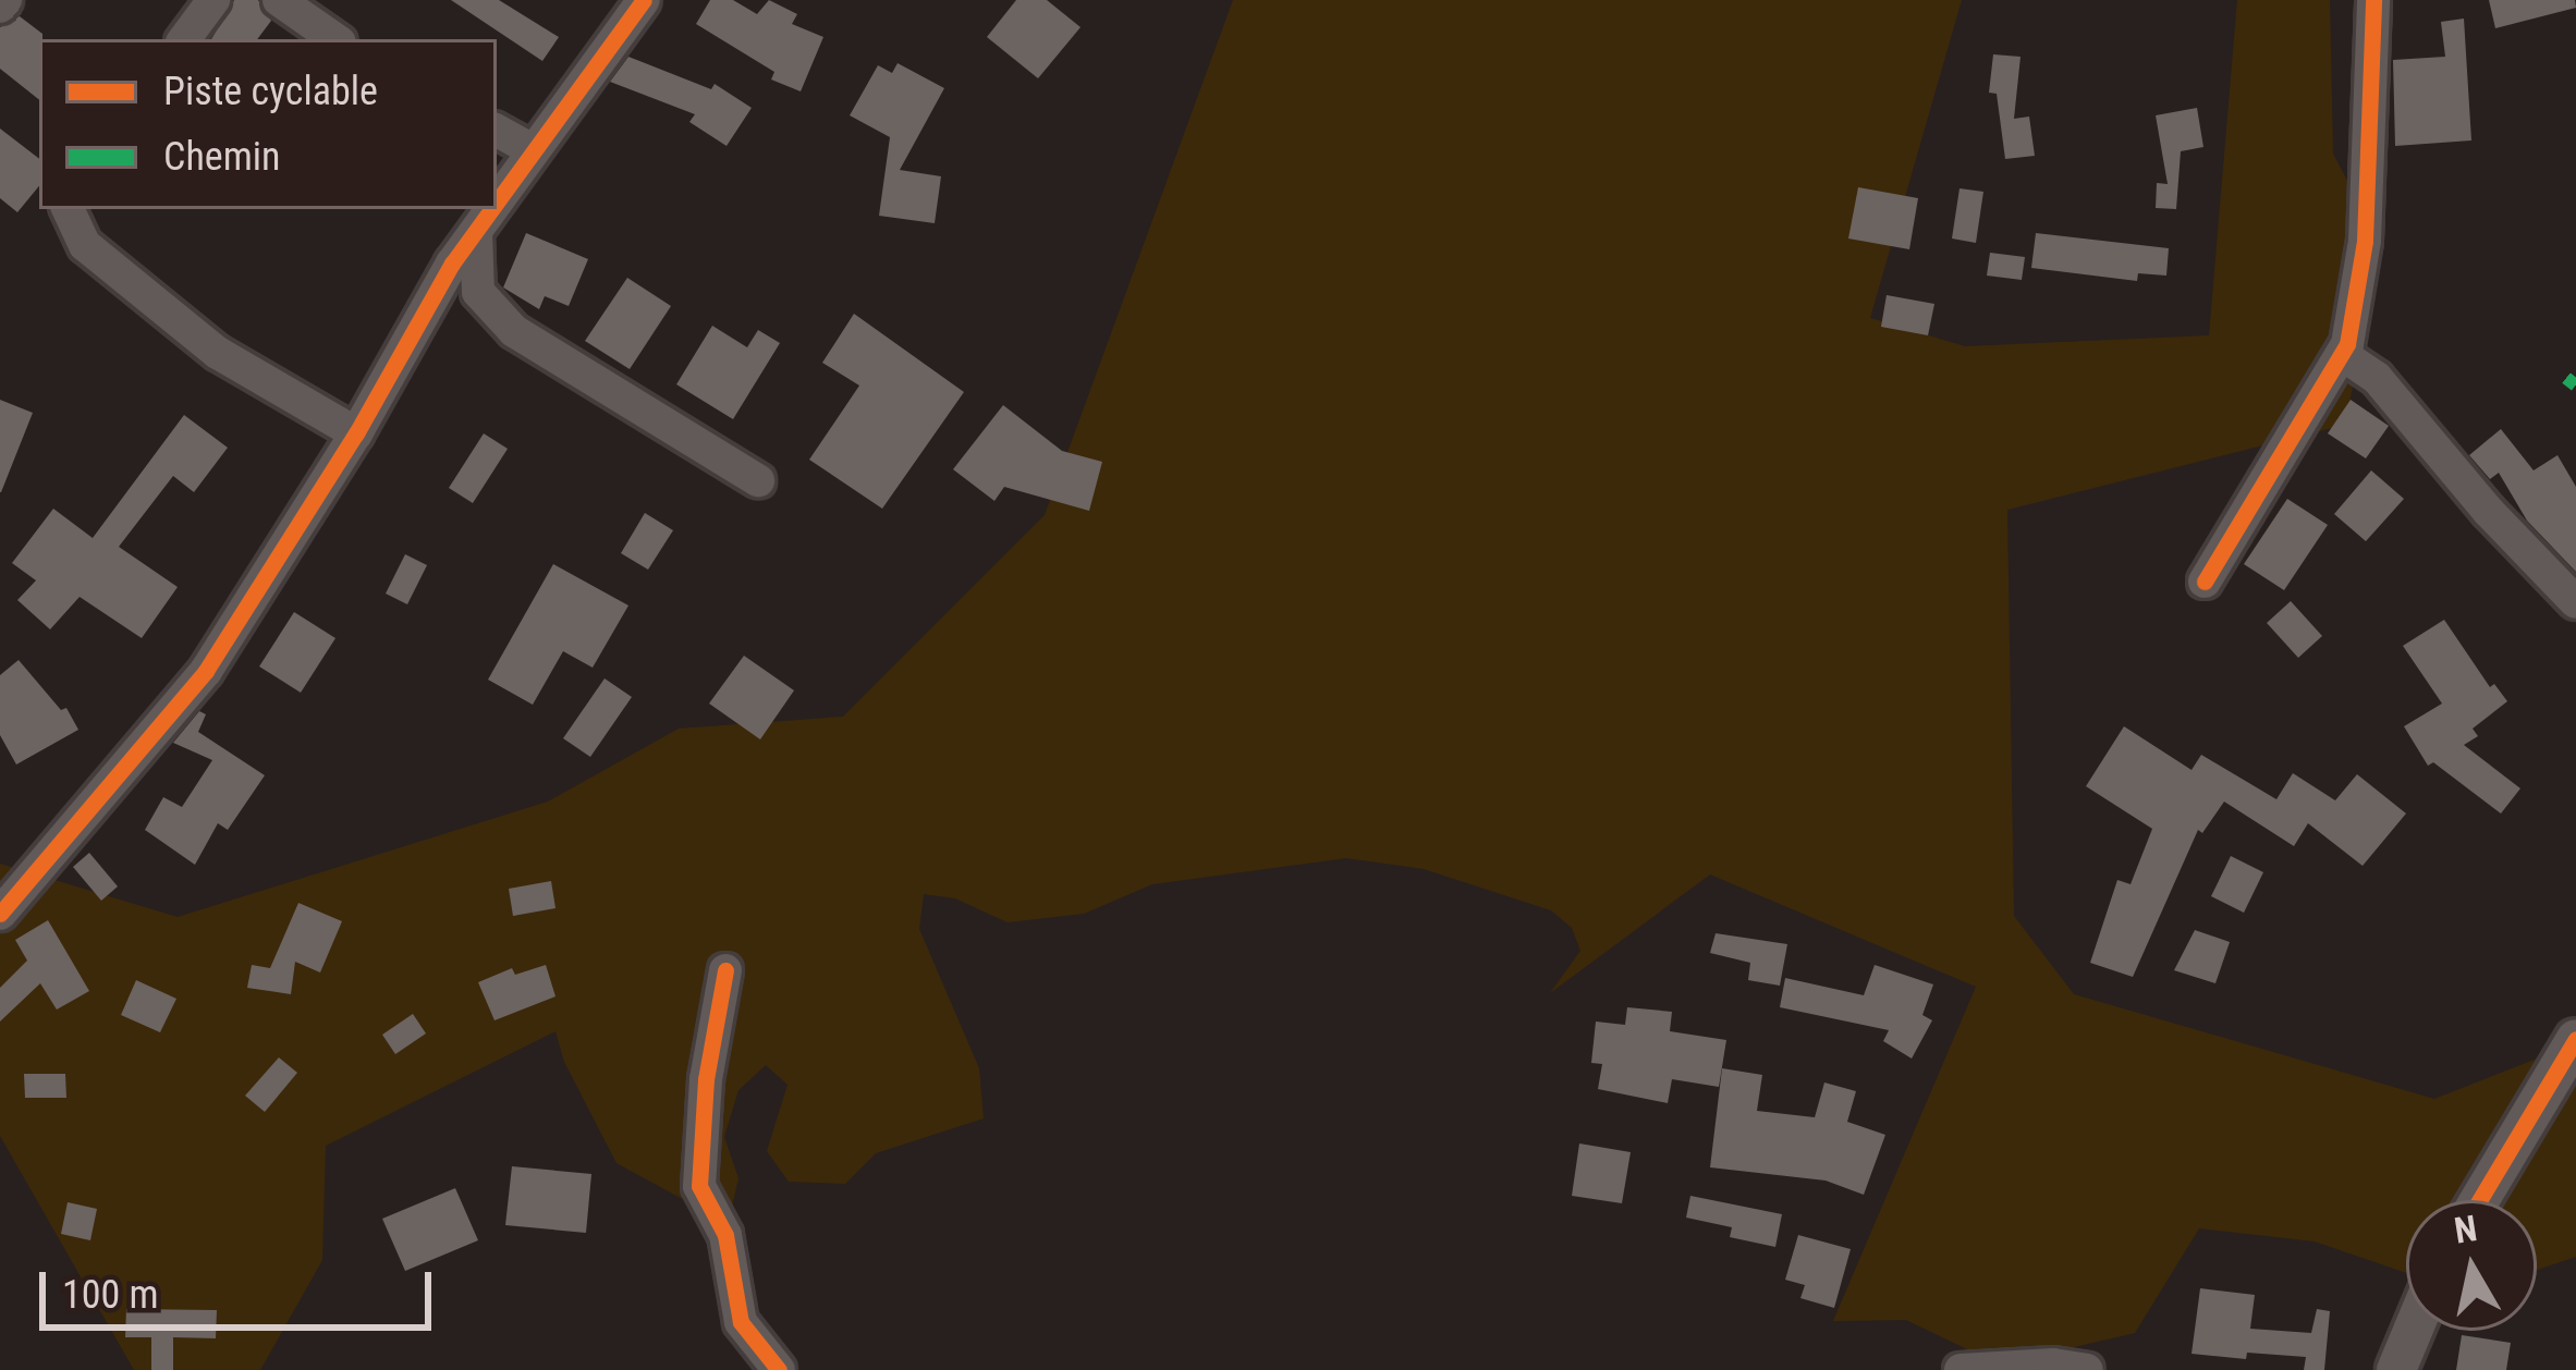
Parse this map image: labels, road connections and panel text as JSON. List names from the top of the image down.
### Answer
{
  "legend": ["Piste cyclable", "Chemin"],
  "scale_bar": "100 m",
  "north": "top"
}
